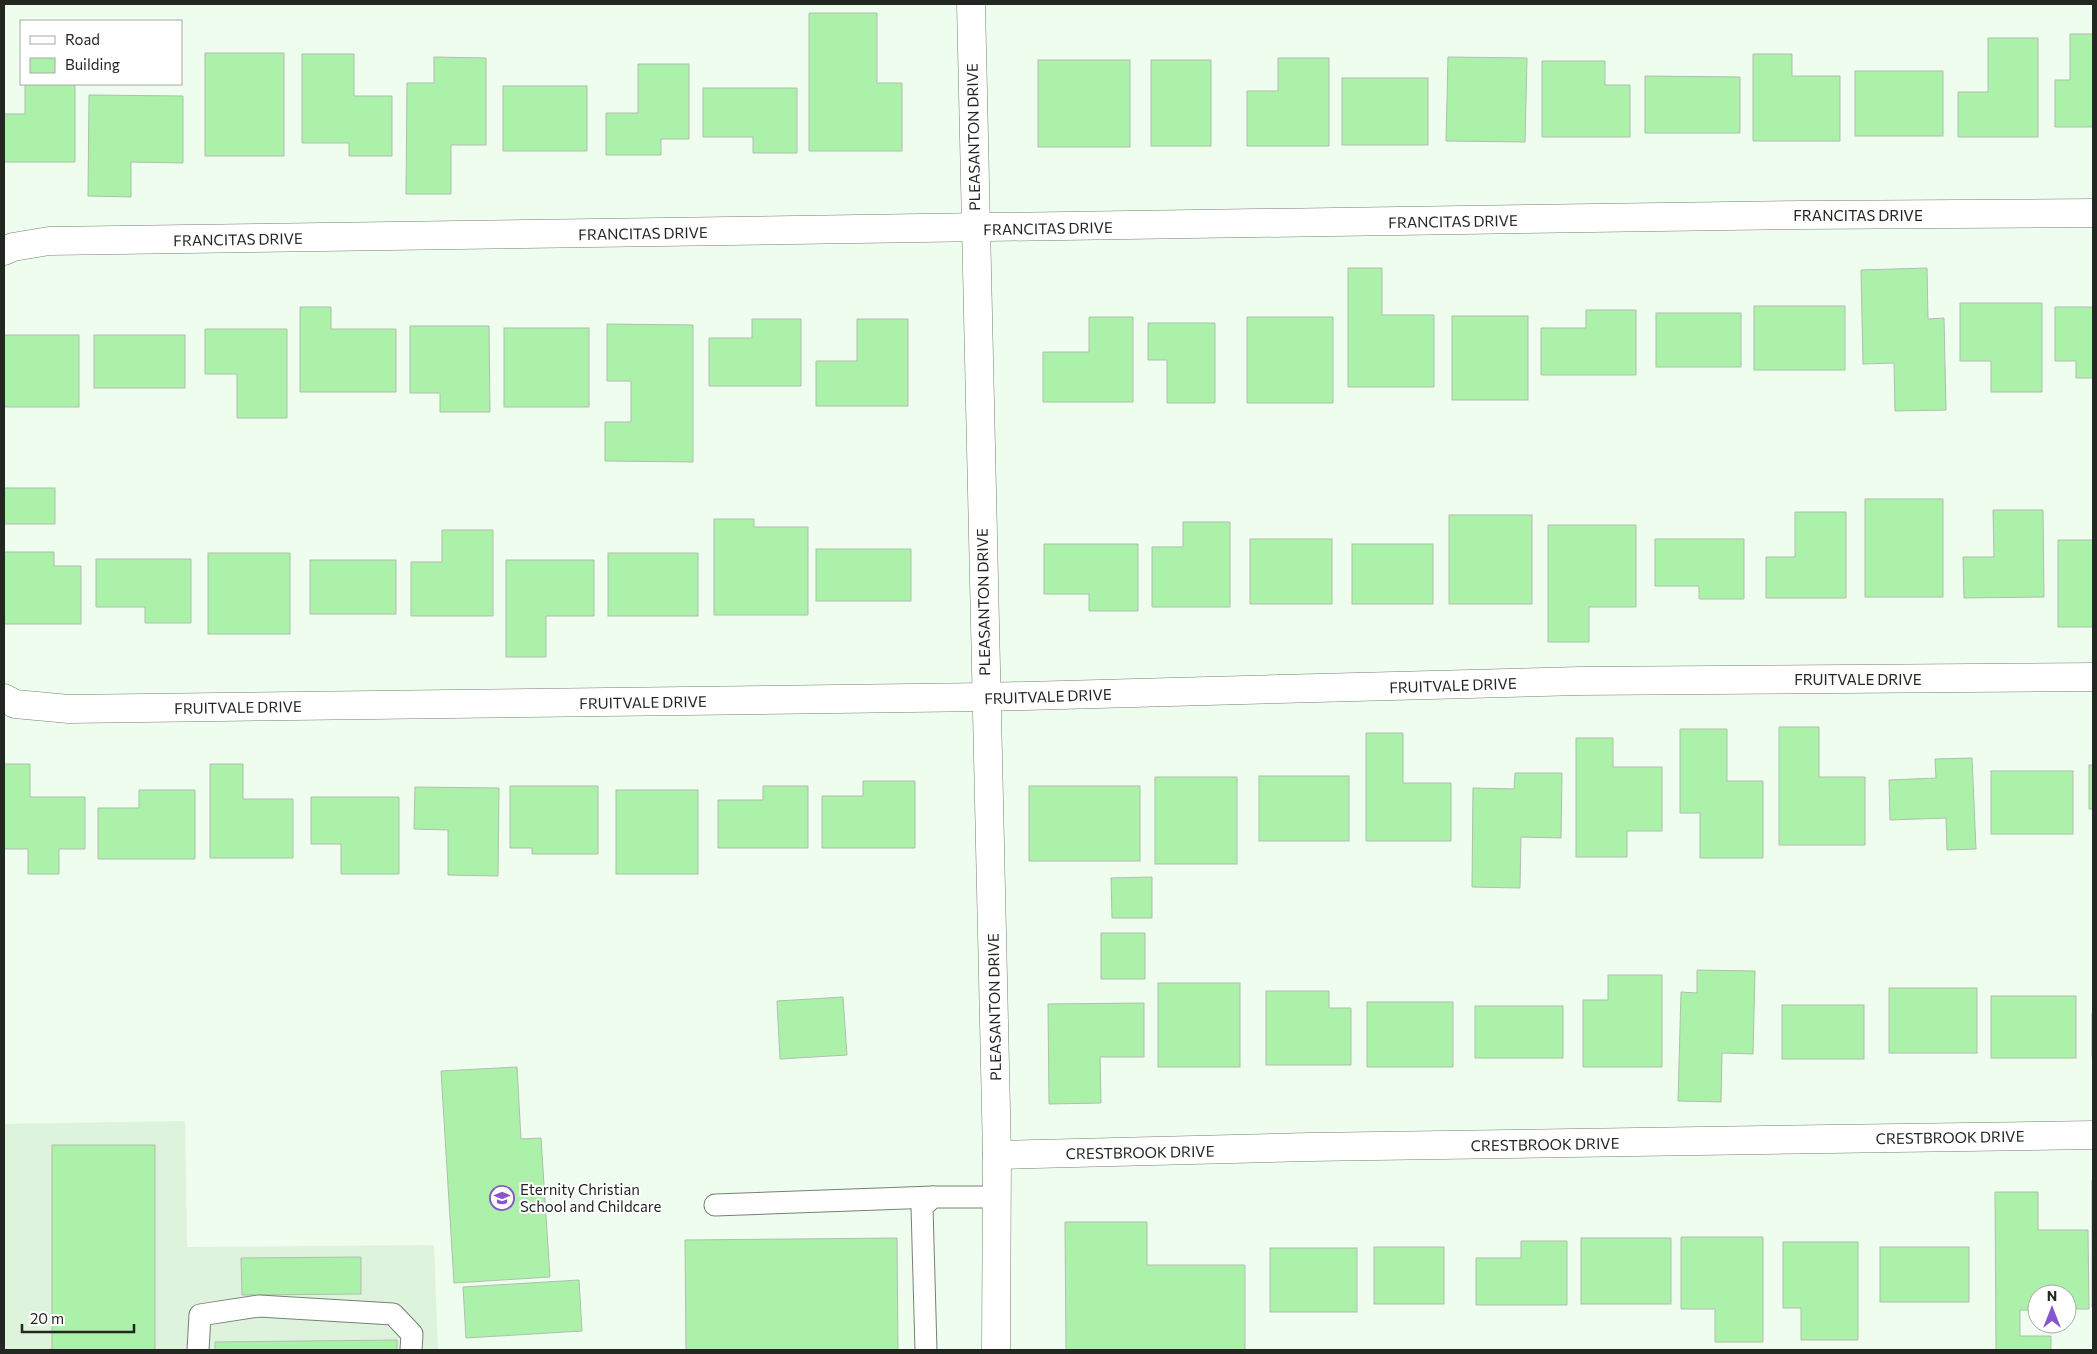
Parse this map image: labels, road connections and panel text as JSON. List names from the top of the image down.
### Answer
{
  "streets": {
    "street": [
      "PLEASANTON DRIVE",
      "FRANCITAS DRIVE",
      "FRUITVALE DRIVE",
      "CRESTBROOK DRIVE"
    ]
  },
  "crossings": [
    ["PLEASANTON DRIVE", "FRANCITAS DRIVE"],
    ["PLEASANTON DRIVE", "FRUITVALE DRIVE"],
    ["PLEASANTON DRIVE", "CRESTBROOK DRIVE"]
  ],
  "places": {
    "school or university": ["Eternity Christian School and Childcare"]
  },
  "legend": ["Road", "Building"],
  "scale_bar": "20 m",
  "north": "top"
}
